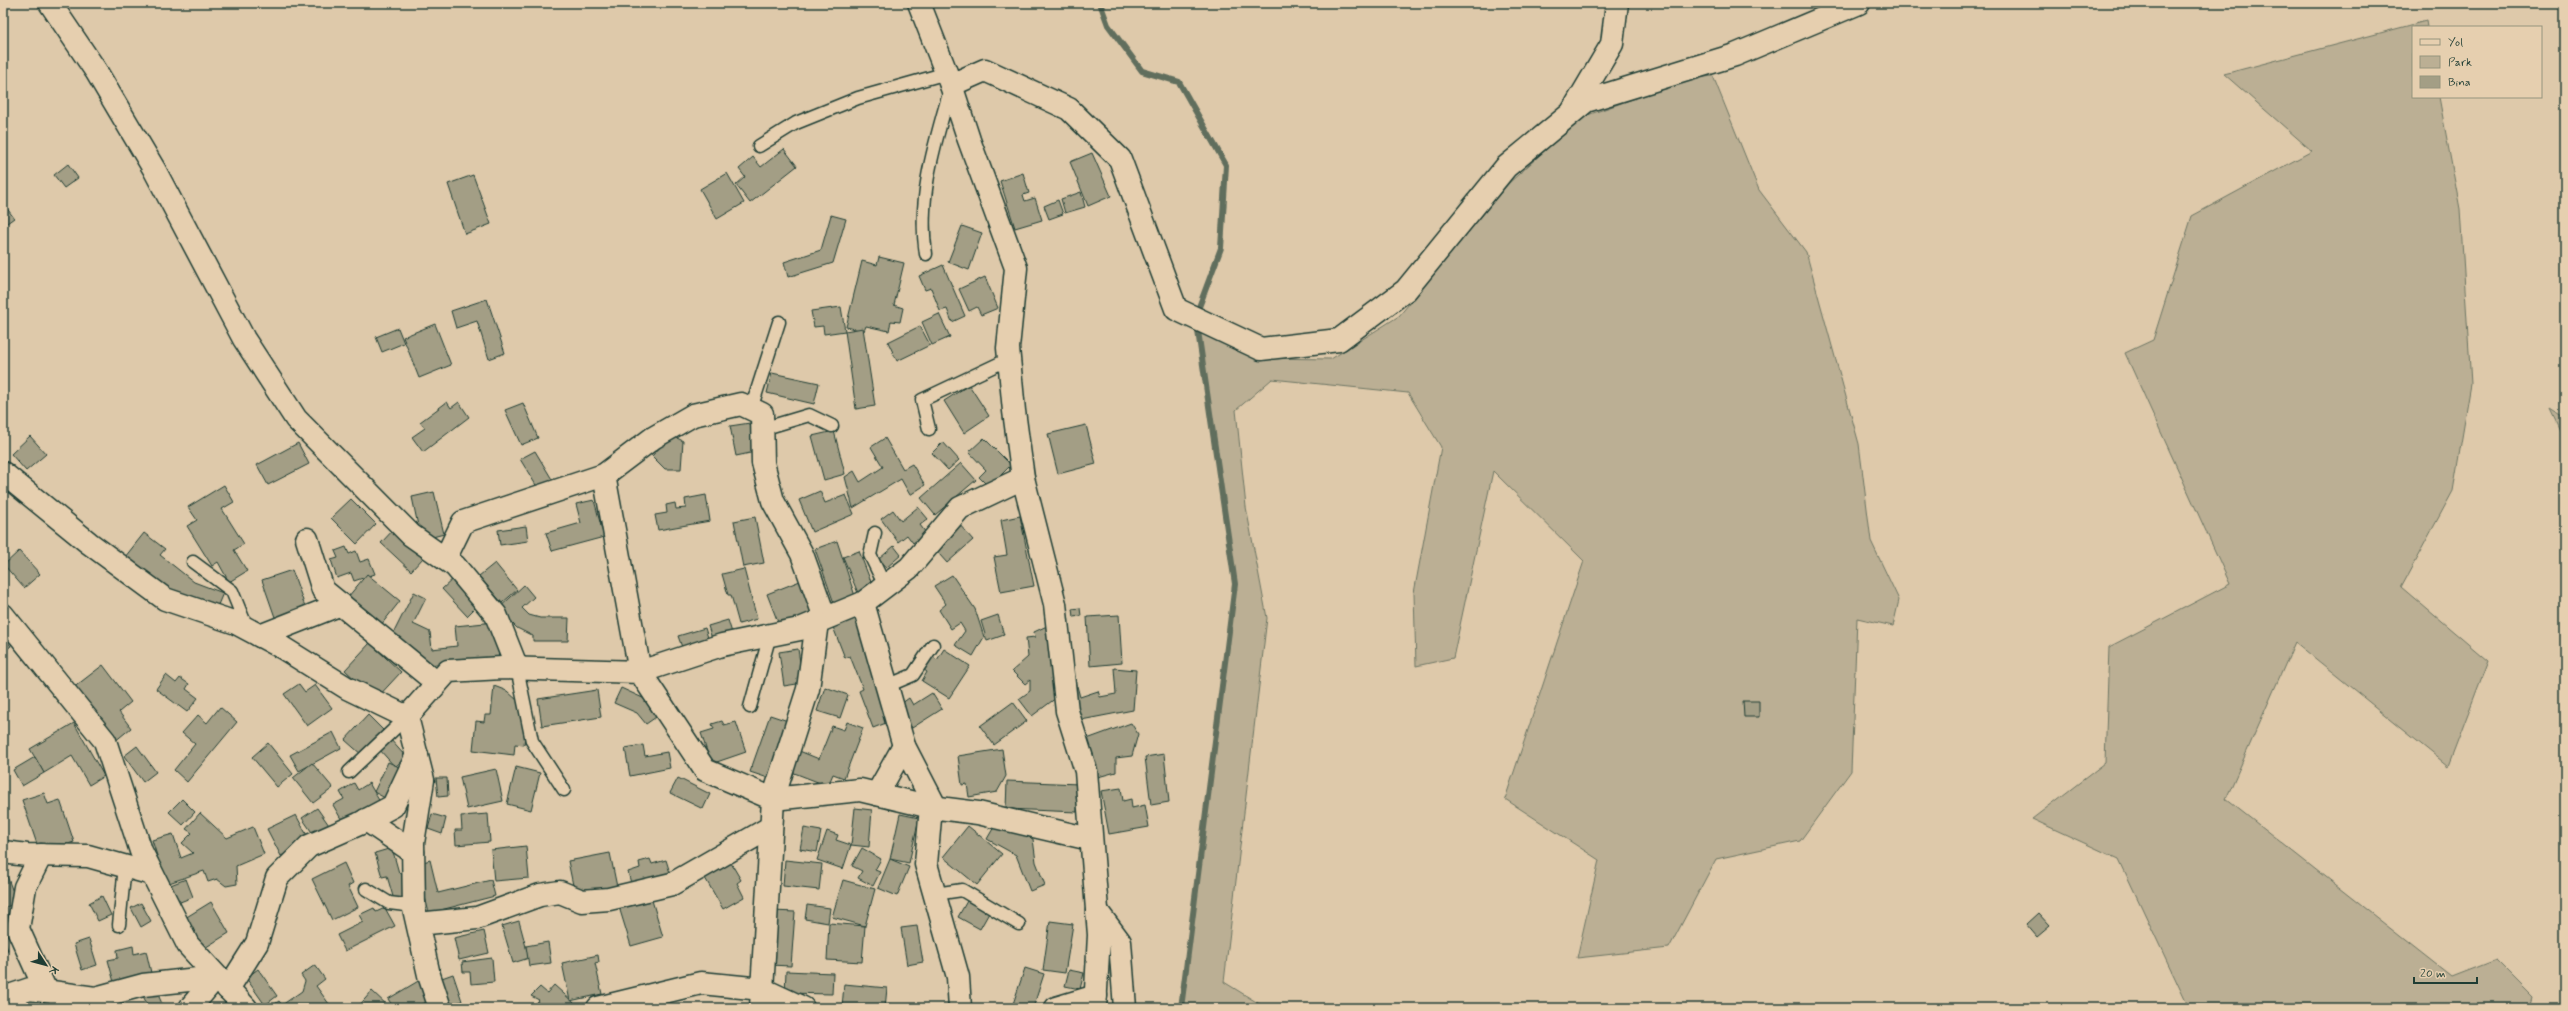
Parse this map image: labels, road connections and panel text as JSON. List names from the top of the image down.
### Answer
{
  "legend": ["Yol", "Park", "Bina"],
  "scale_bar": "20 m",
  "north": "bottom right"
}
